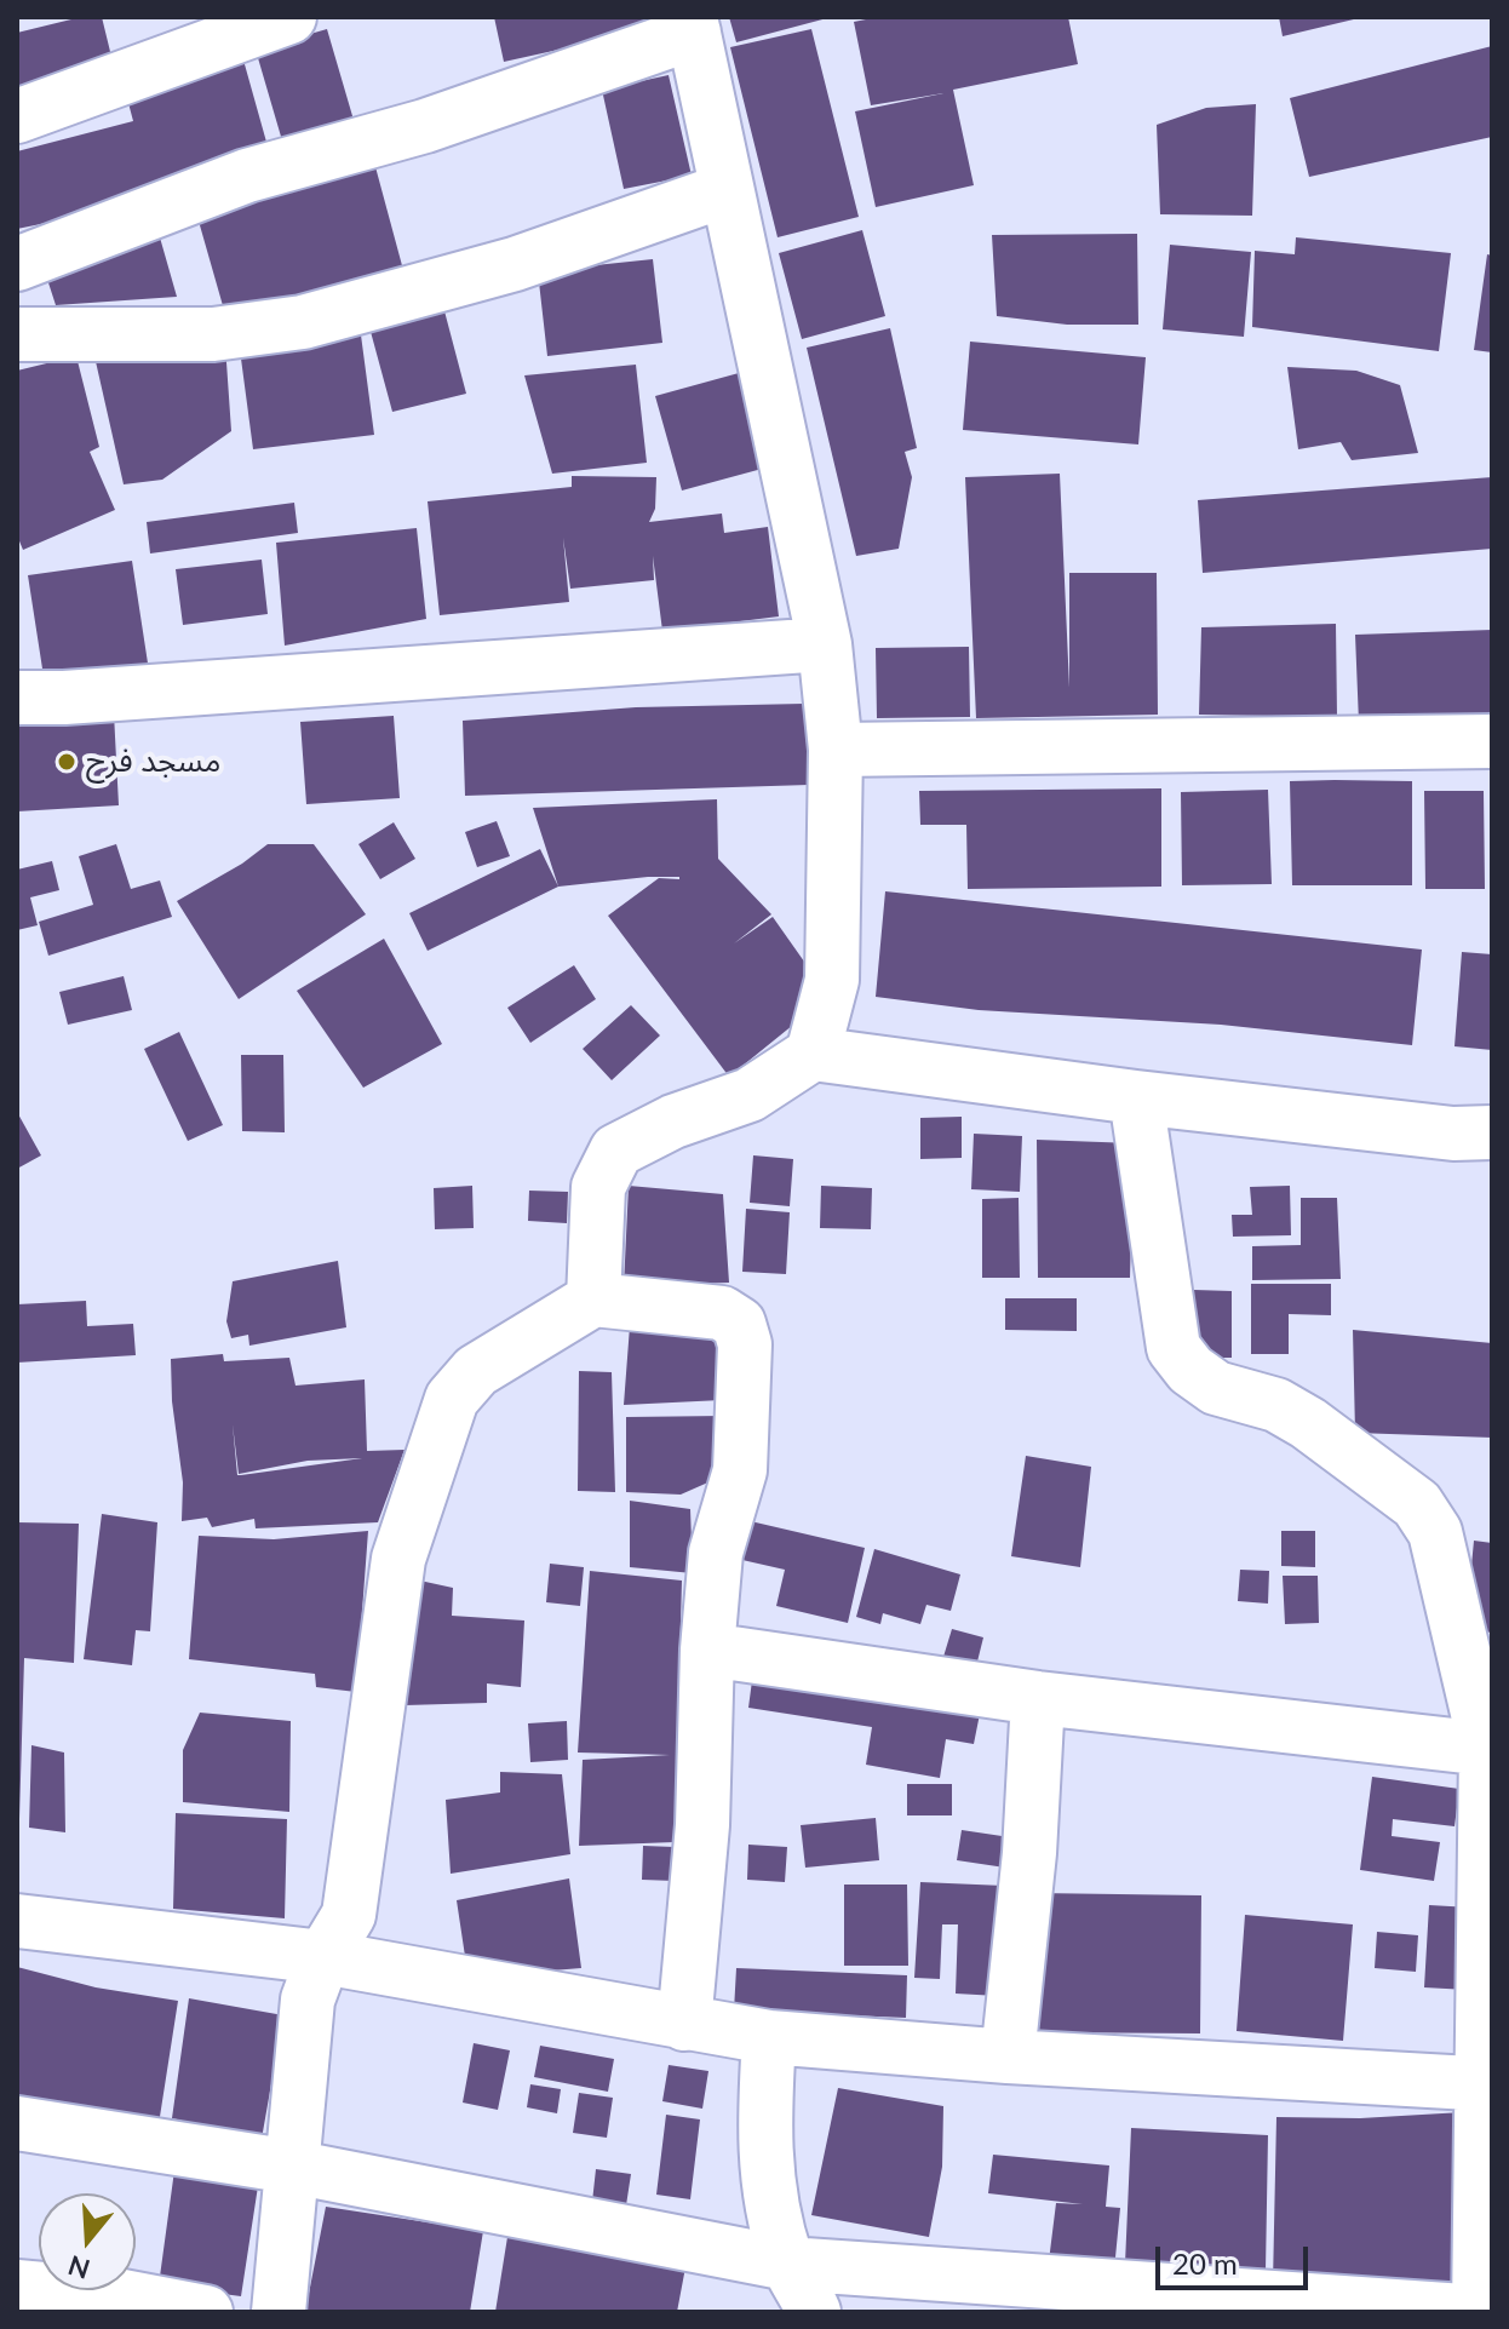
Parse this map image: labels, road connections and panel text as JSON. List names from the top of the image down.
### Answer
{
  "places": ["مسجد فرح"],
  "scale_bar": "20 m",
  "north": "bottom"
}
